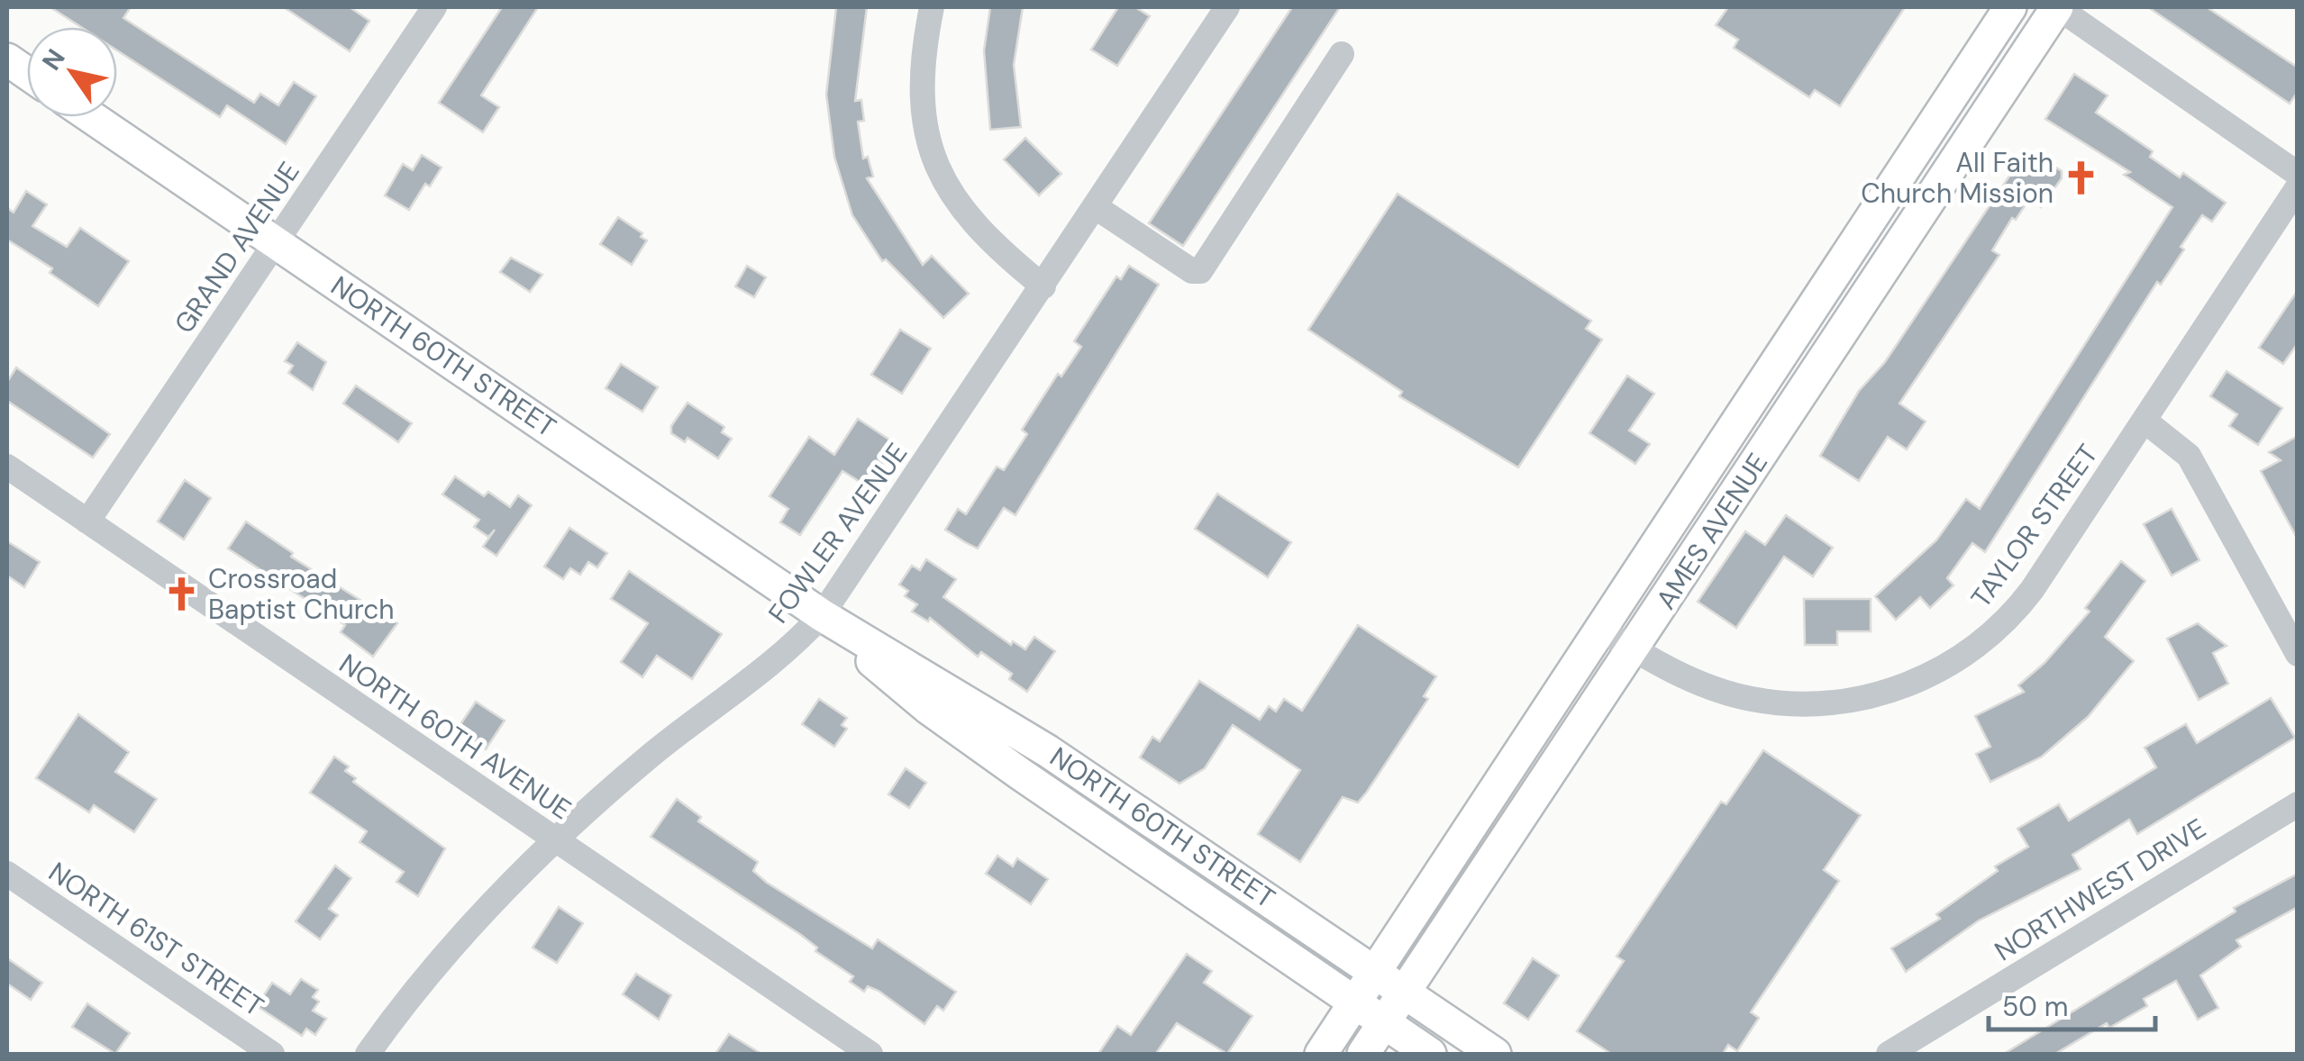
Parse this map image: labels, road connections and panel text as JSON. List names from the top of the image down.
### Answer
{
  "streets": {
    "main road": ["NORTH 60TH STREET", "AMES AVENUE"],
    "street": [
      "GRAND AVENUE",
      "TAYLOR STREET",
      "FOWLER AVENUE",
      "NORTH 60TH AVENUE",
      "NORTHWEST DRIVE",
      "NORTH 61ST STREET"
    ]
  },
  "crossings": [
    ["GRAND AVENUE", "NORTH 60TH STREET"],
    ["GRAND AVENUE", "NORTH 60TH AVENUE"],
    ["NORTH 60TH STREET", "AMES AVENUE"],
    ["NORTH 60TH STREET", "FOWLER AVENUE"],
    ["TAYLOR STREET", "AMES AVENUE"],
    ["FOWLER AVENUE", "NORTH 60TH AVENUE"]
  ],
  "places": {
    "church": ["All Faith Church Mission", "Crossroad Baptist Church"]
  },
  "scale_bar": "50 m",
  "north": "top left"
}
